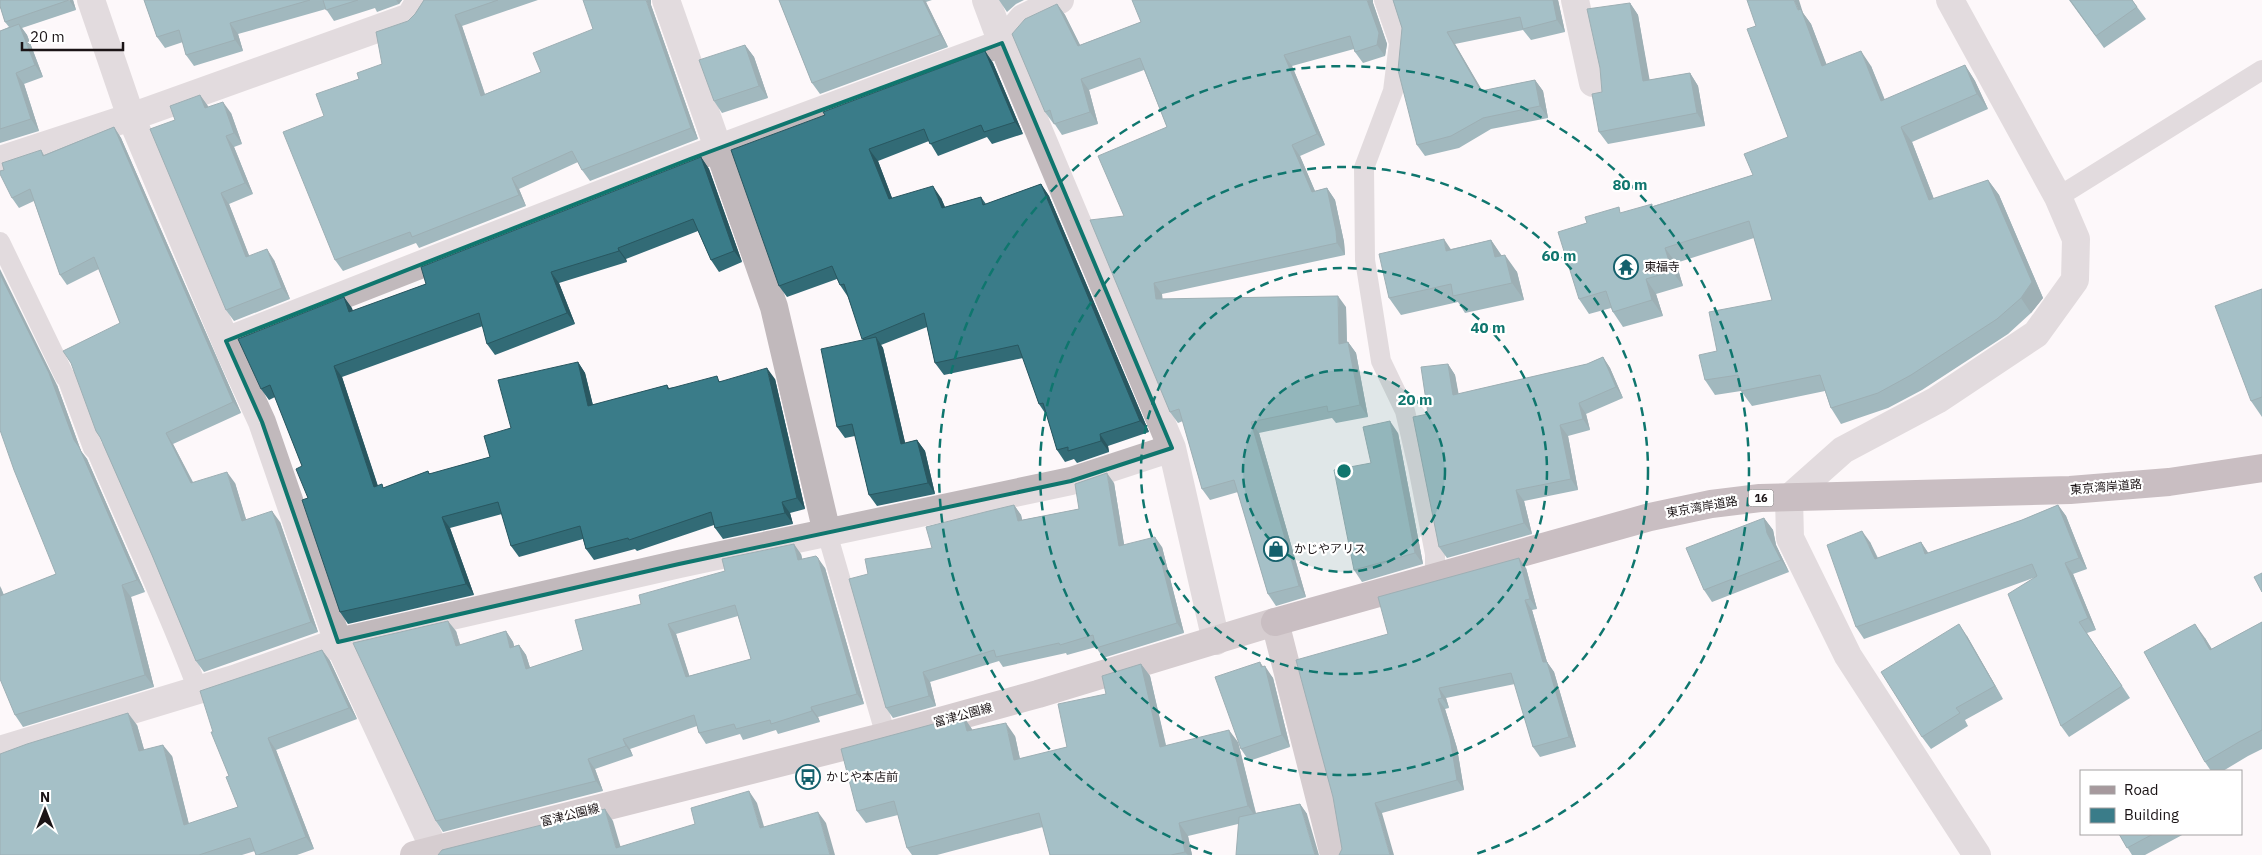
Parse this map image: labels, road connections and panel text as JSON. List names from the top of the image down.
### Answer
{
  "streets": {
    "highway": ["東京湾岸道路", "16"],
    "main road": ["富津公園線"]
  },
  "crossings": [
    ["東京湾岸道路", "富津公園線"]
  ],
  "places": {
    "temple": ["東福寺"],
    "shop": ["かじやアリス"],
    "bus stop": ["かじや本店前"]
  },
  "legend": ["Road", "Building"],
  "scale_bar": "20 m",
  "north": "top",
  "rings": [
    "80 m",
    "60 m",
    "40 m",
    "20 m"
  ]
}
